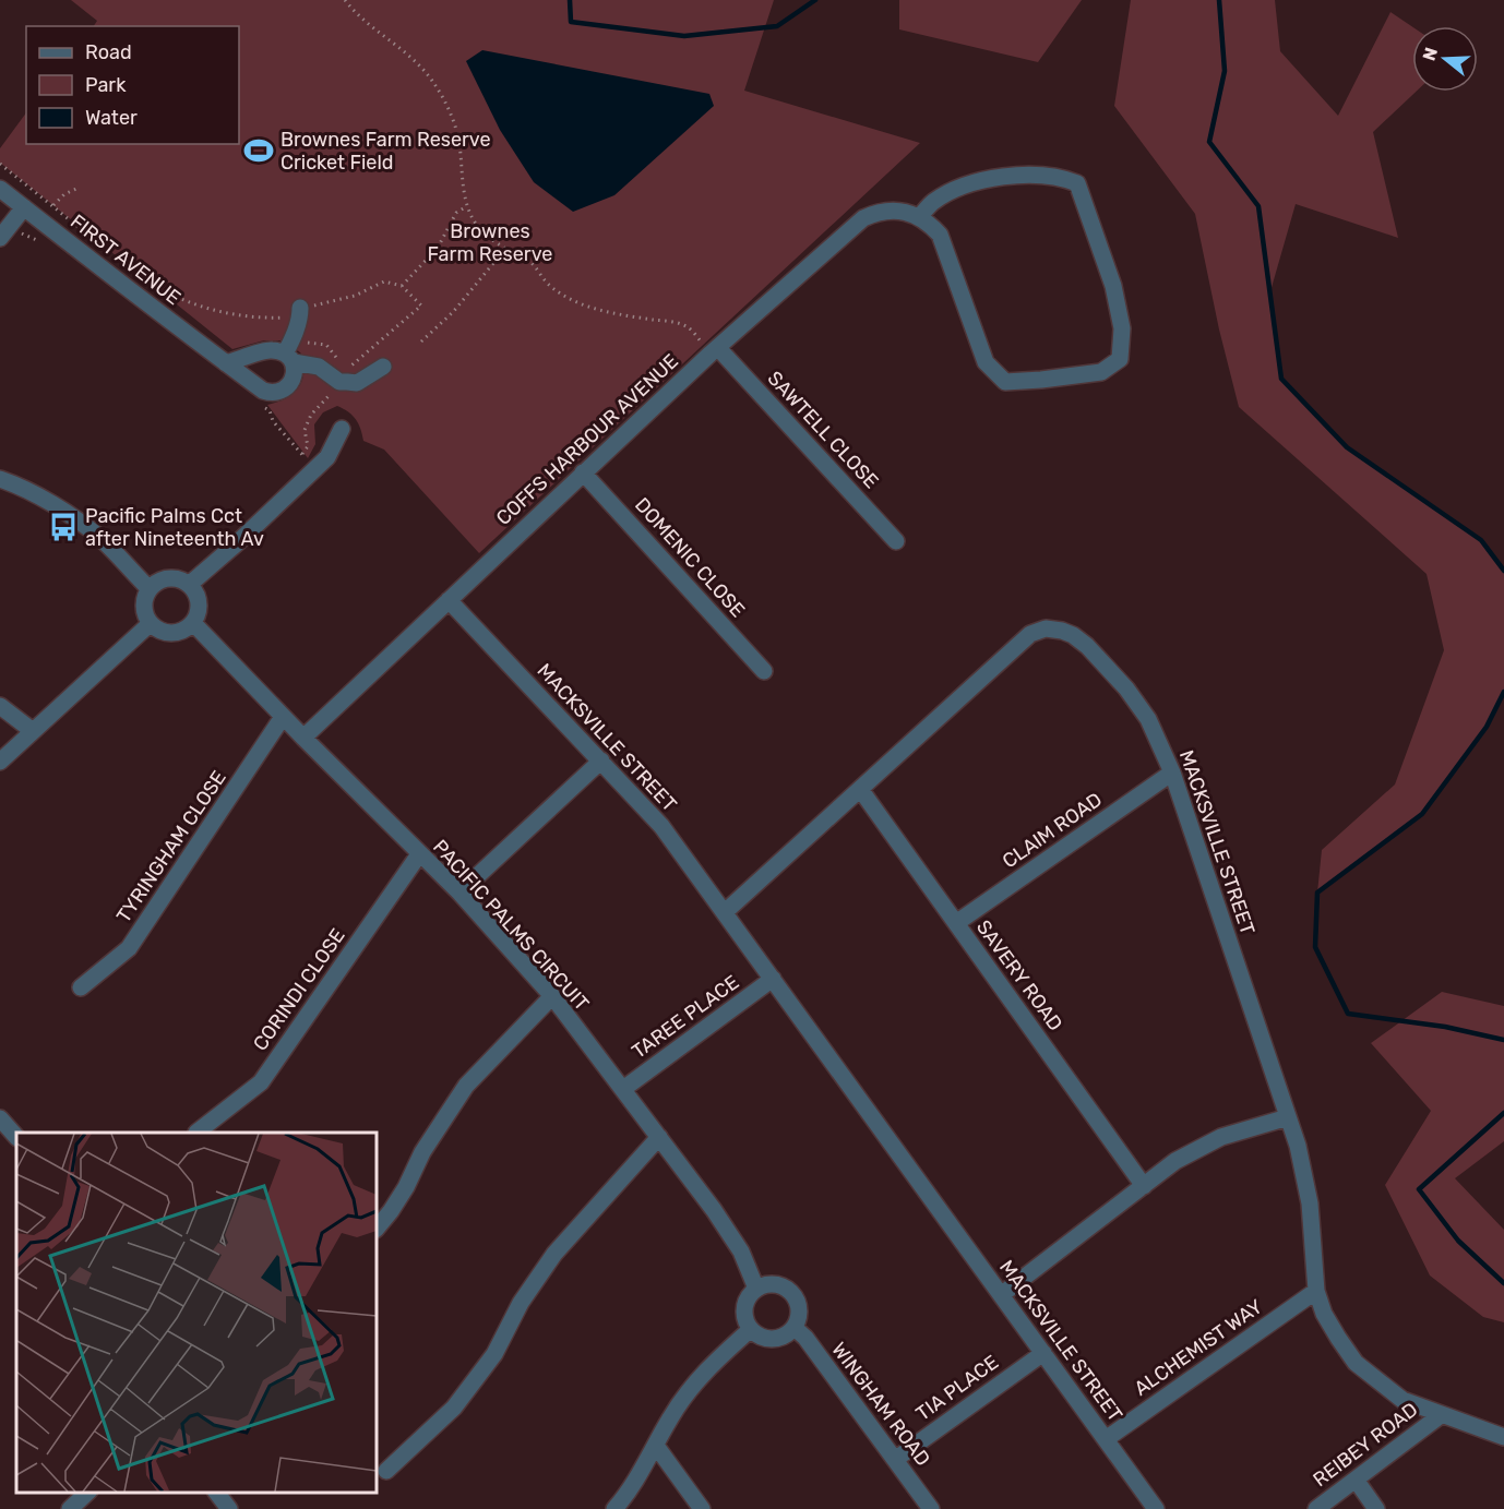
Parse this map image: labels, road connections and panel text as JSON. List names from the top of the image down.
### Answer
{
  "streets": {
    "street": [
      "FIRST AVENUE",
      "SAWTELL CLOSE",
      "COFFS HARBOUR AVENUE",
      "DOMENIC CLOSE",
      "MACKSVILLE STREET",
      "CLAIM ROAD",
      "TYRINGHAM CLOSE",
      "PACIFIC PALMS CIRCUIT",
      "SAVERY ROAD",
      "CORINDI CLOSE",
      "TAREE PLACE",
      "ALCHEMIST WAY",
      "TIA PLACE",
      "WINGHAM ROAD",
      "REIBEY ROAD"
    ]
  },
  "crossings": [
    ["SAWTELL CLOSE", "COFFS HARBOUR AVENUE"],
    ["COFFS HARBOUR AVENUE", "DOMENIC CLOSE"],
    ["COFFS HARBOUR AVENUE", "MACKSVILLE STREET"],
    ["COFFS HARBOUR AVENUE", "PACIFIC PALMS CIRCUIT"],
    ["MACKSVILLE STREET", "CLAIM ROAD"],
    ["MACKSVILLE STREET", "SAVERY ROAD"],
    ["MACKSVILLE STREET", "TAREE PLACE"],
    ["MACKSVILLE STREET", "ALCHEMIST WAY"],
    ["MACKSVILLE STREET", "TIA PLACE"],
    ["MACKSVILLE STREET", "REIBEY ROAD"],
    ["CLAIM ROAD", "SAVERY ROAD"],
    ["TYRINGHAM CLOSE", "PACIFIC PALMS CIRCUIT"],
    ["PACIFIC PALMS CIRCUIT", "CORINDI CLOSE"],
    ["PACIFIC PALMS CIRCUIT", "TAREE PLACE"],
    ["PACIFIC PALMS CIRCUIT", "WINGHAM ROAD"],
    ["TIA PLACE", "WINGHAM ROAD"]
  ],
  "parks": ["Brownes Farm Reserve"],
  "places": {
    "sports": ["Brownes Farm Reserve Cricket Field"],
    "bus stop": ["Pacific Palms Cct after Nineteenth Av"]
  },
  "legend": ["Road", "Park", "Water"],
  "north": "left"
}
